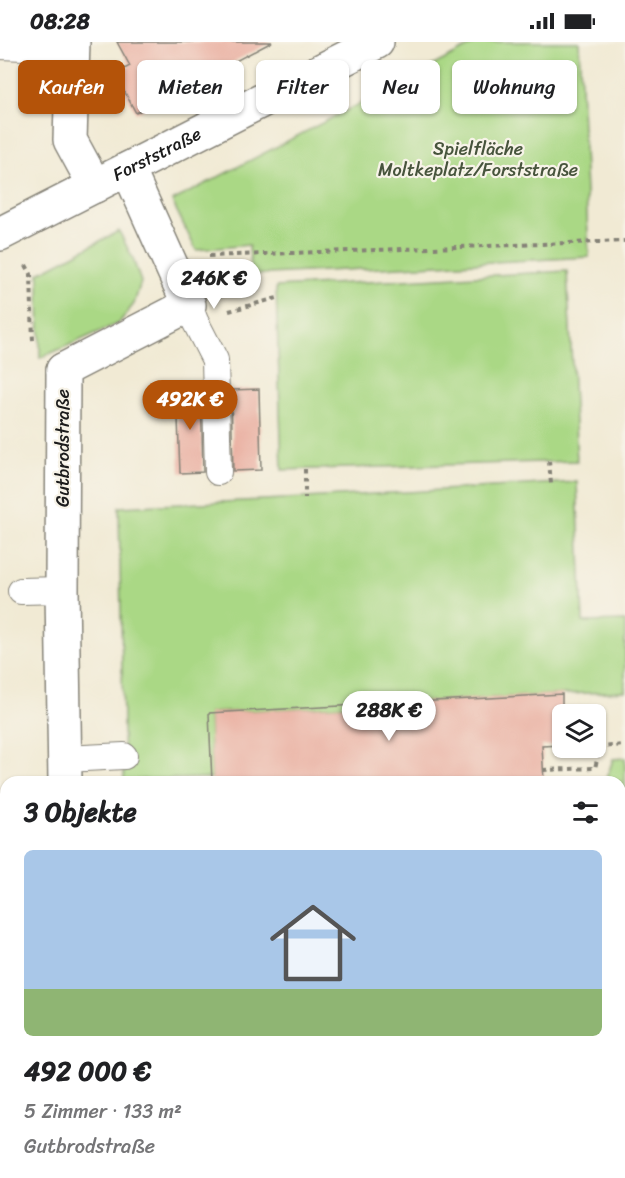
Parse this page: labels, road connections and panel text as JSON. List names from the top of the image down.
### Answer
{
  "streets": {
    "street": ["Forststraße", "Gutbrodstraße"]
  },
  "parks": ["Spielfläche Moltkeplatz/Forststraße"],
  "page": {
    "status": "08:28",
    "chip": [
      "Kaufen",
      "Mieten",
      "Filter",
      "Neu",
      "Wohnung"
    ],
    "price": ["246K €", "492K €", "288K €"],
    "heading": "3 Objekte",
    "list": [
      {
        "name": "492 000 €",
        "note": "5 Zimmer · 133 m² · Gutbrodstraße"
      }
    ]
  }
}
